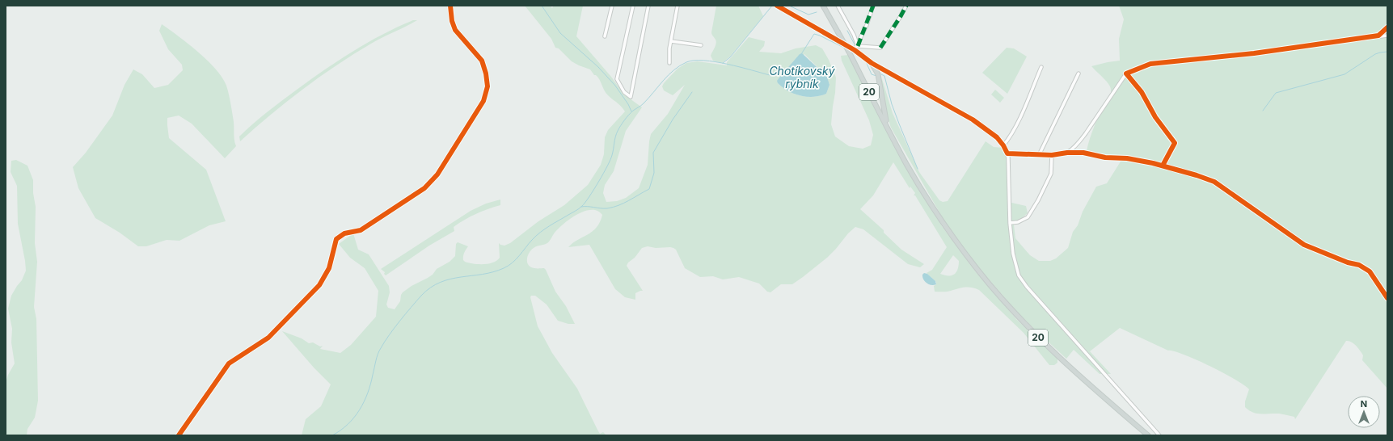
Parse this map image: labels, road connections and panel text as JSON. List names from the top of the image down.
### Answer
{
  "streets": {
    "main road": ["20"]
  },
  "water": ["Chotíkovský rybník"],
  "north": "top"
}
